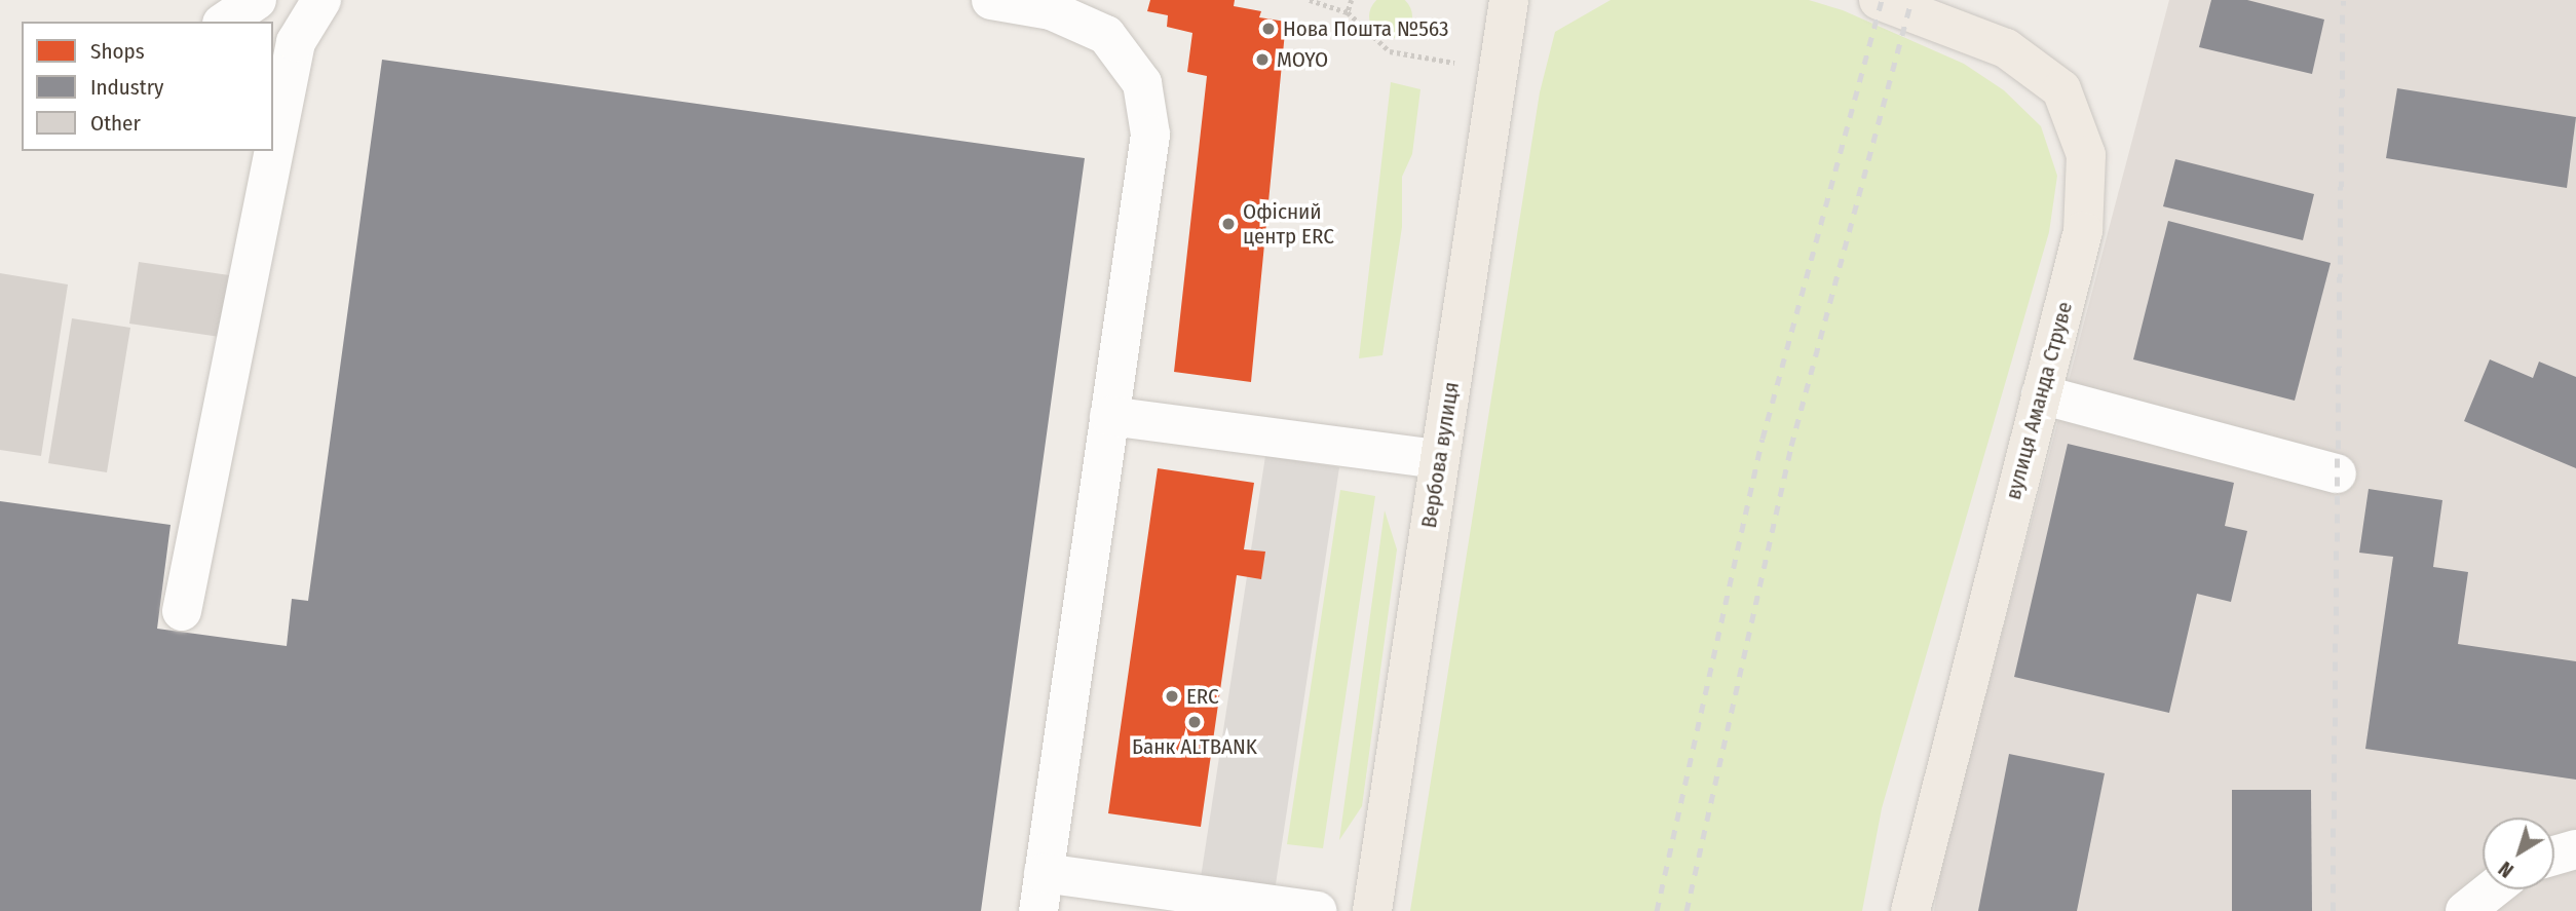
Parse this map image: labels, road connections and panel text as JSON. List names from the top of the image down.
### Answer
{
  "streets": {
    "main road": ["вулиця Аманда Струве", "Вербова вулиця"]
  },
  "places": [
    "Нова Пошта №563",
    "MOYO",
    "Офісний центр ERC",
    "ERC",
    "Банк ALTBANK"
  ],
  "legend": ["Shops", "Industry", "Other"],
  "north": "bottom left"
}
